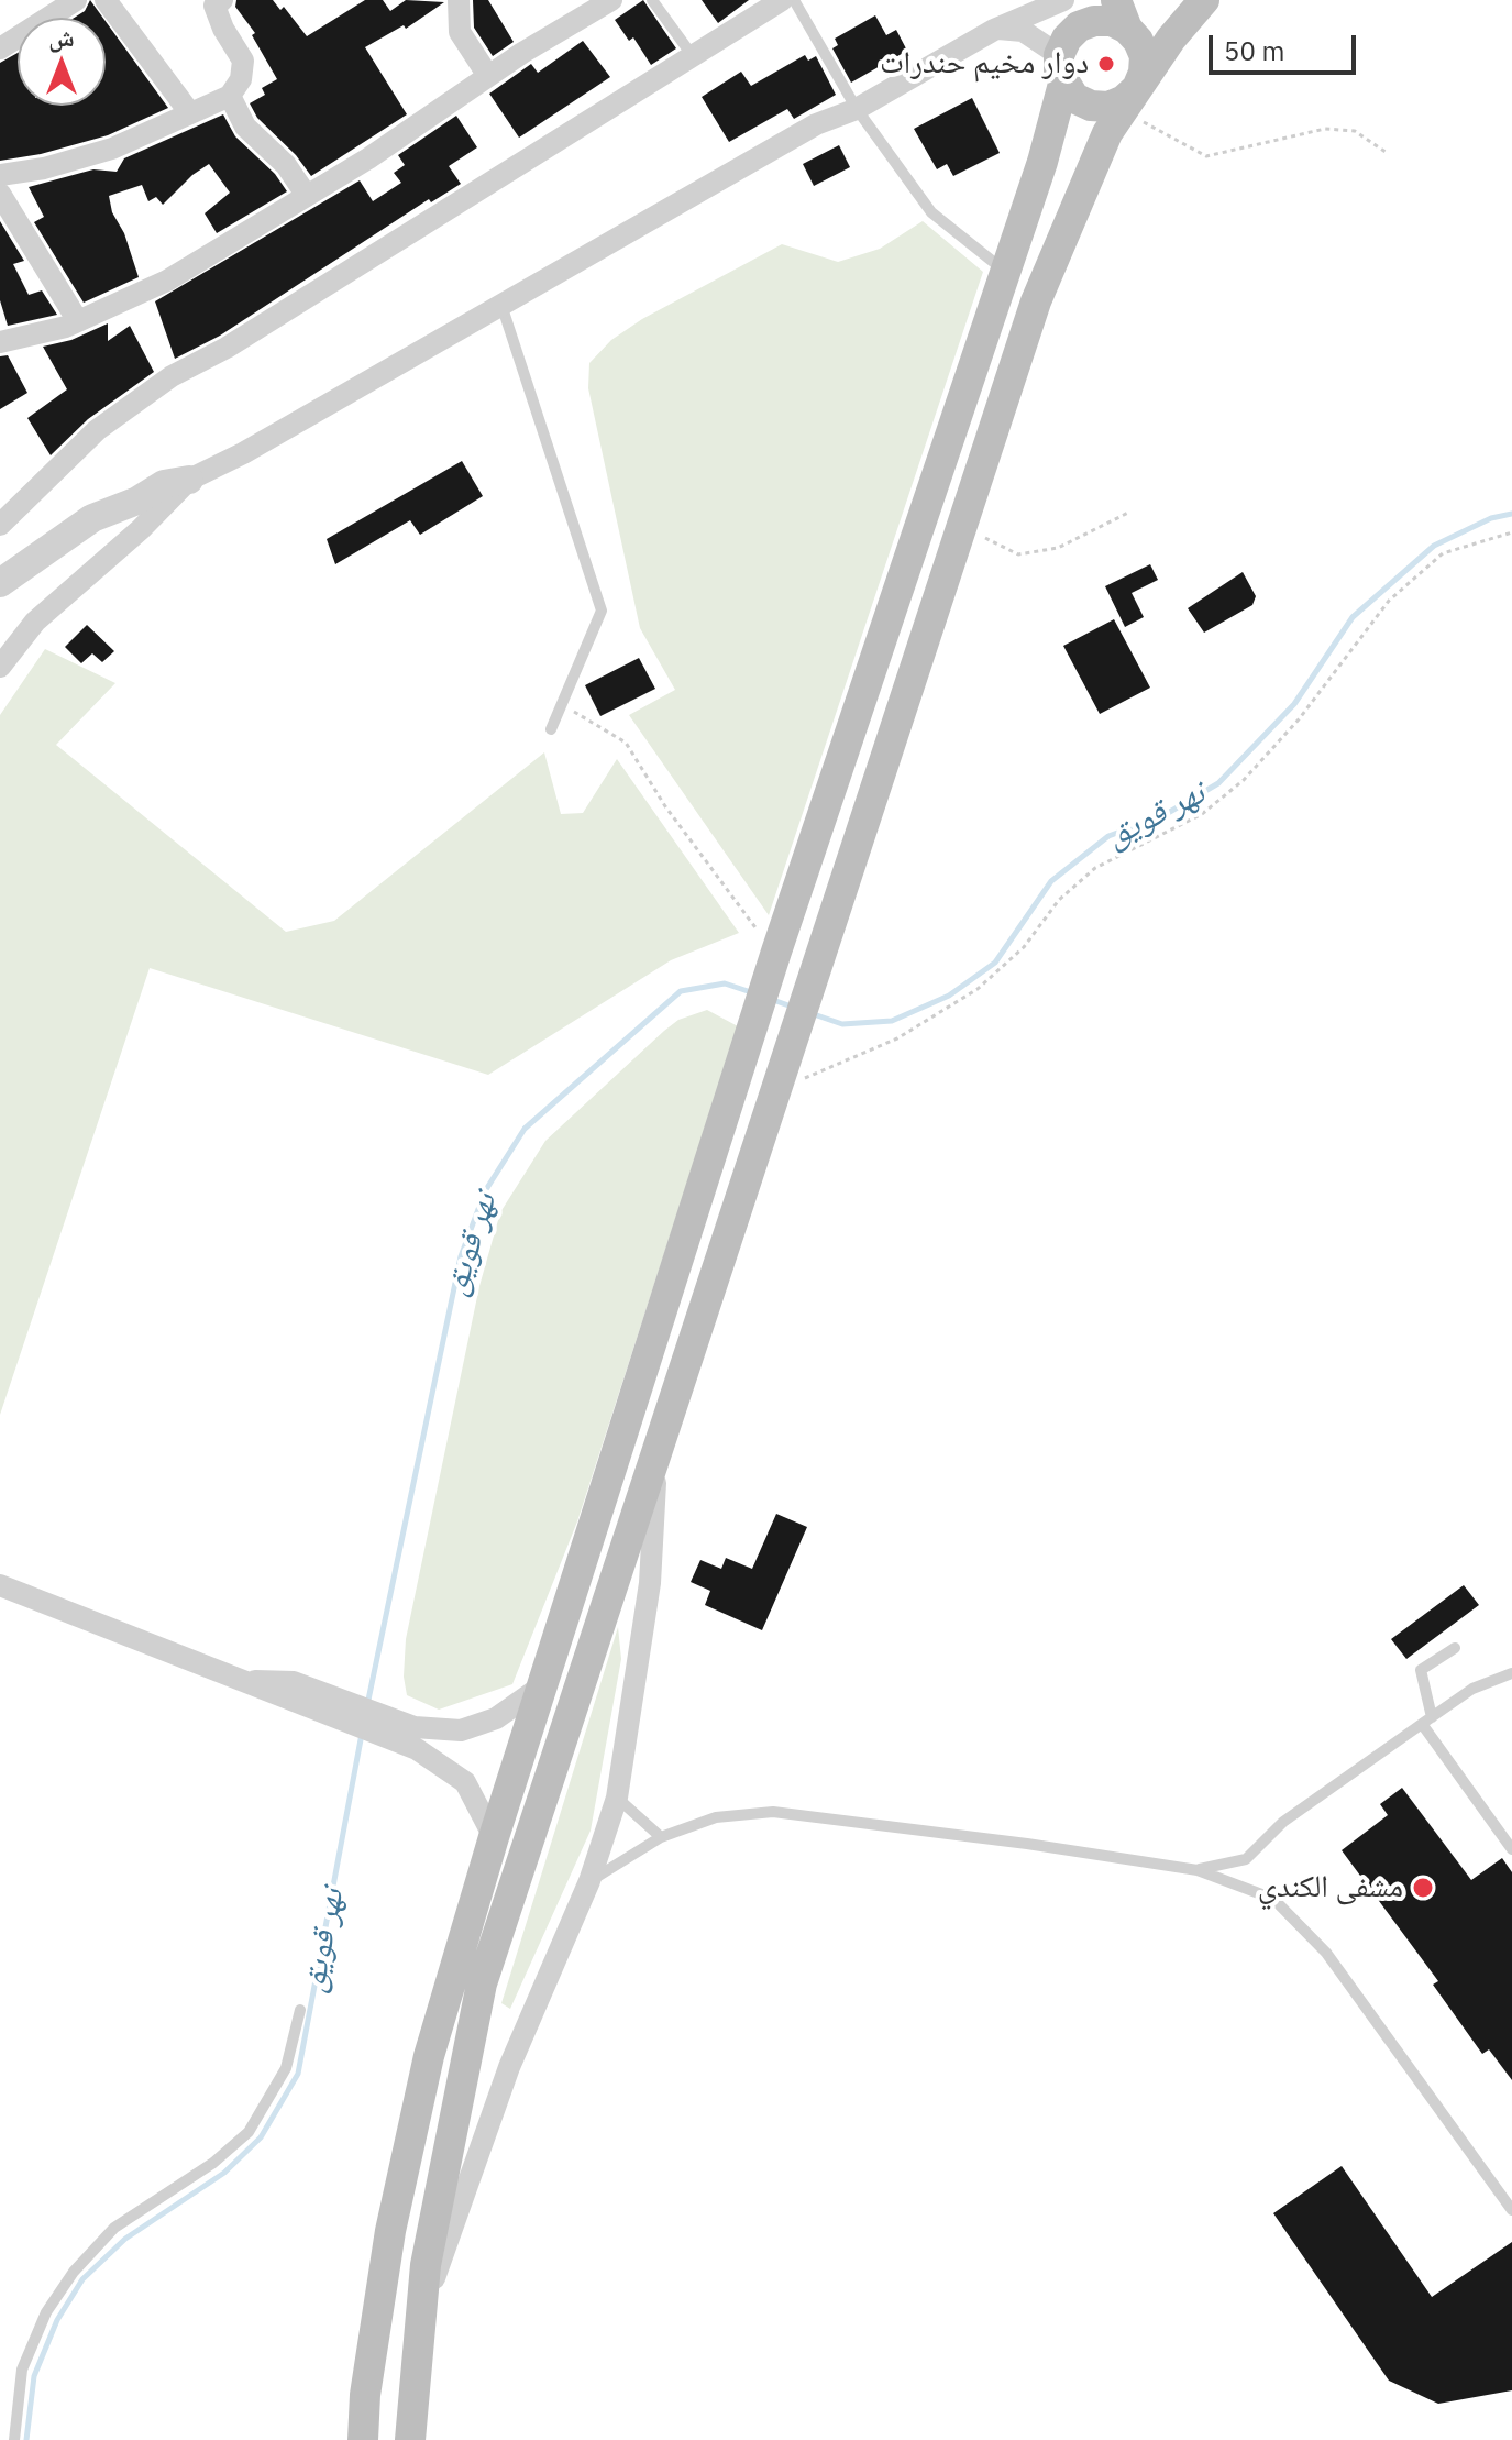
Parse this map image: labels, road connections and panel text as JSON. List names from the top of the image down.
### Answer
{
  "water": ["نهر قويق"],
  "places": ["دوار مخيم حندرات", "مشفى الكندي"],
  "scale_bar": "50 m",
  "north": "top"
}
